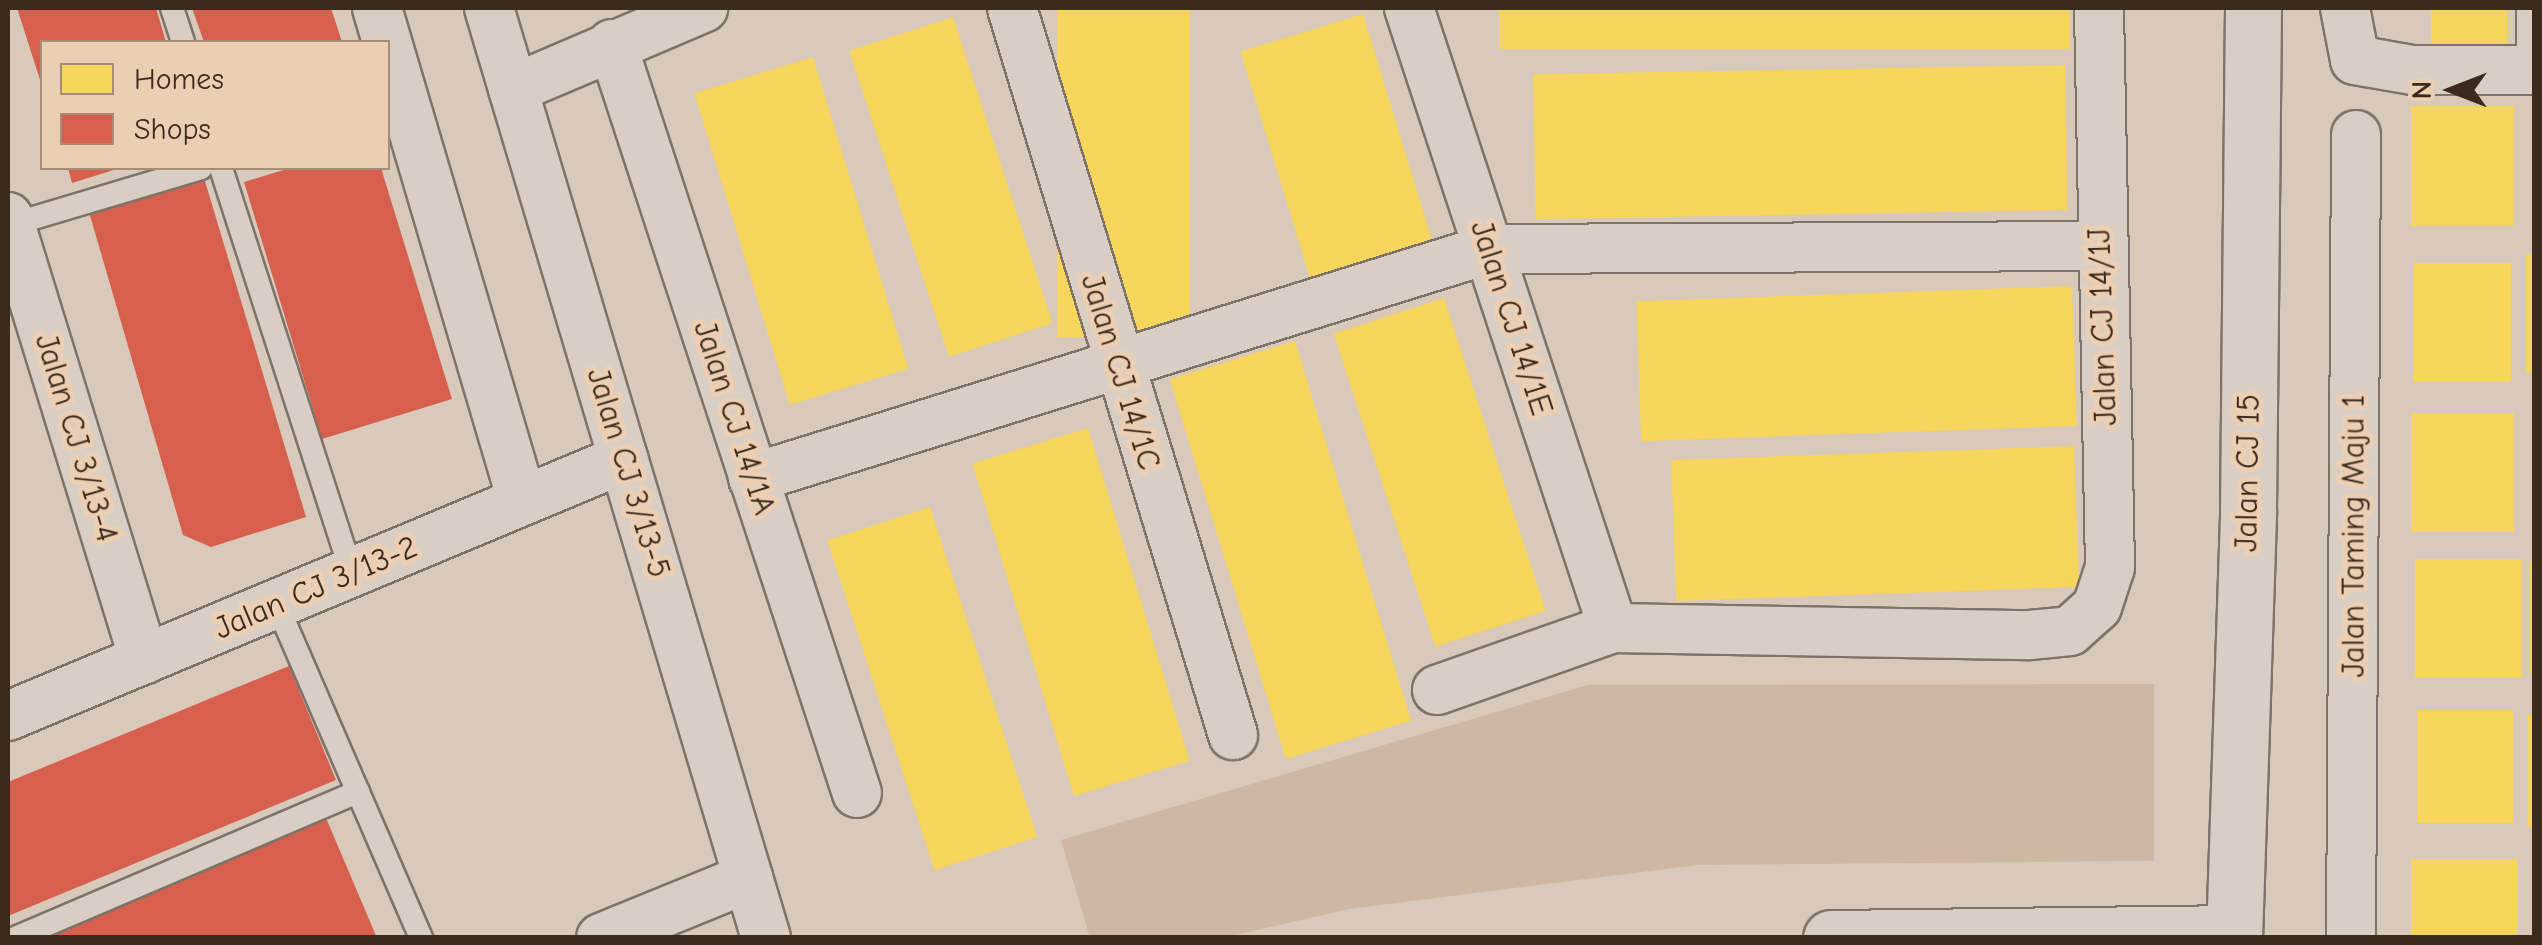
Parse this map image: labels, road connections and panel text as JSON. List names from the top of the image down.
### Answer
{
  "streets": {
    "street": [
      "Jalan CJ 14/1E",
      "Jalan CJ 14/1J",
      "Jalan CJ 14/1C",
      "Jalan CJ 14/1A",
      "Jalan CJ 3/13-4",
      "Jalan CJ 3/13-5",
      "Jalan CJ 15",
      "Jalan Taming Maju 1",
      "Jalan CJ 3/13-2"
    ]
  },
  "crossings": [
    ["Jalan CJ 14/1E", "Jalan CJ 14/1J"],
    ["Jalan CJ 3/13-4", "Jalan CJ 3/13-2"],
    ["Jalan CJ 3/13-5", "Jalan CJ 3/13-2"]
  ],
  "legend": ["Homes", "Shops"],
  "north": "left"
}
